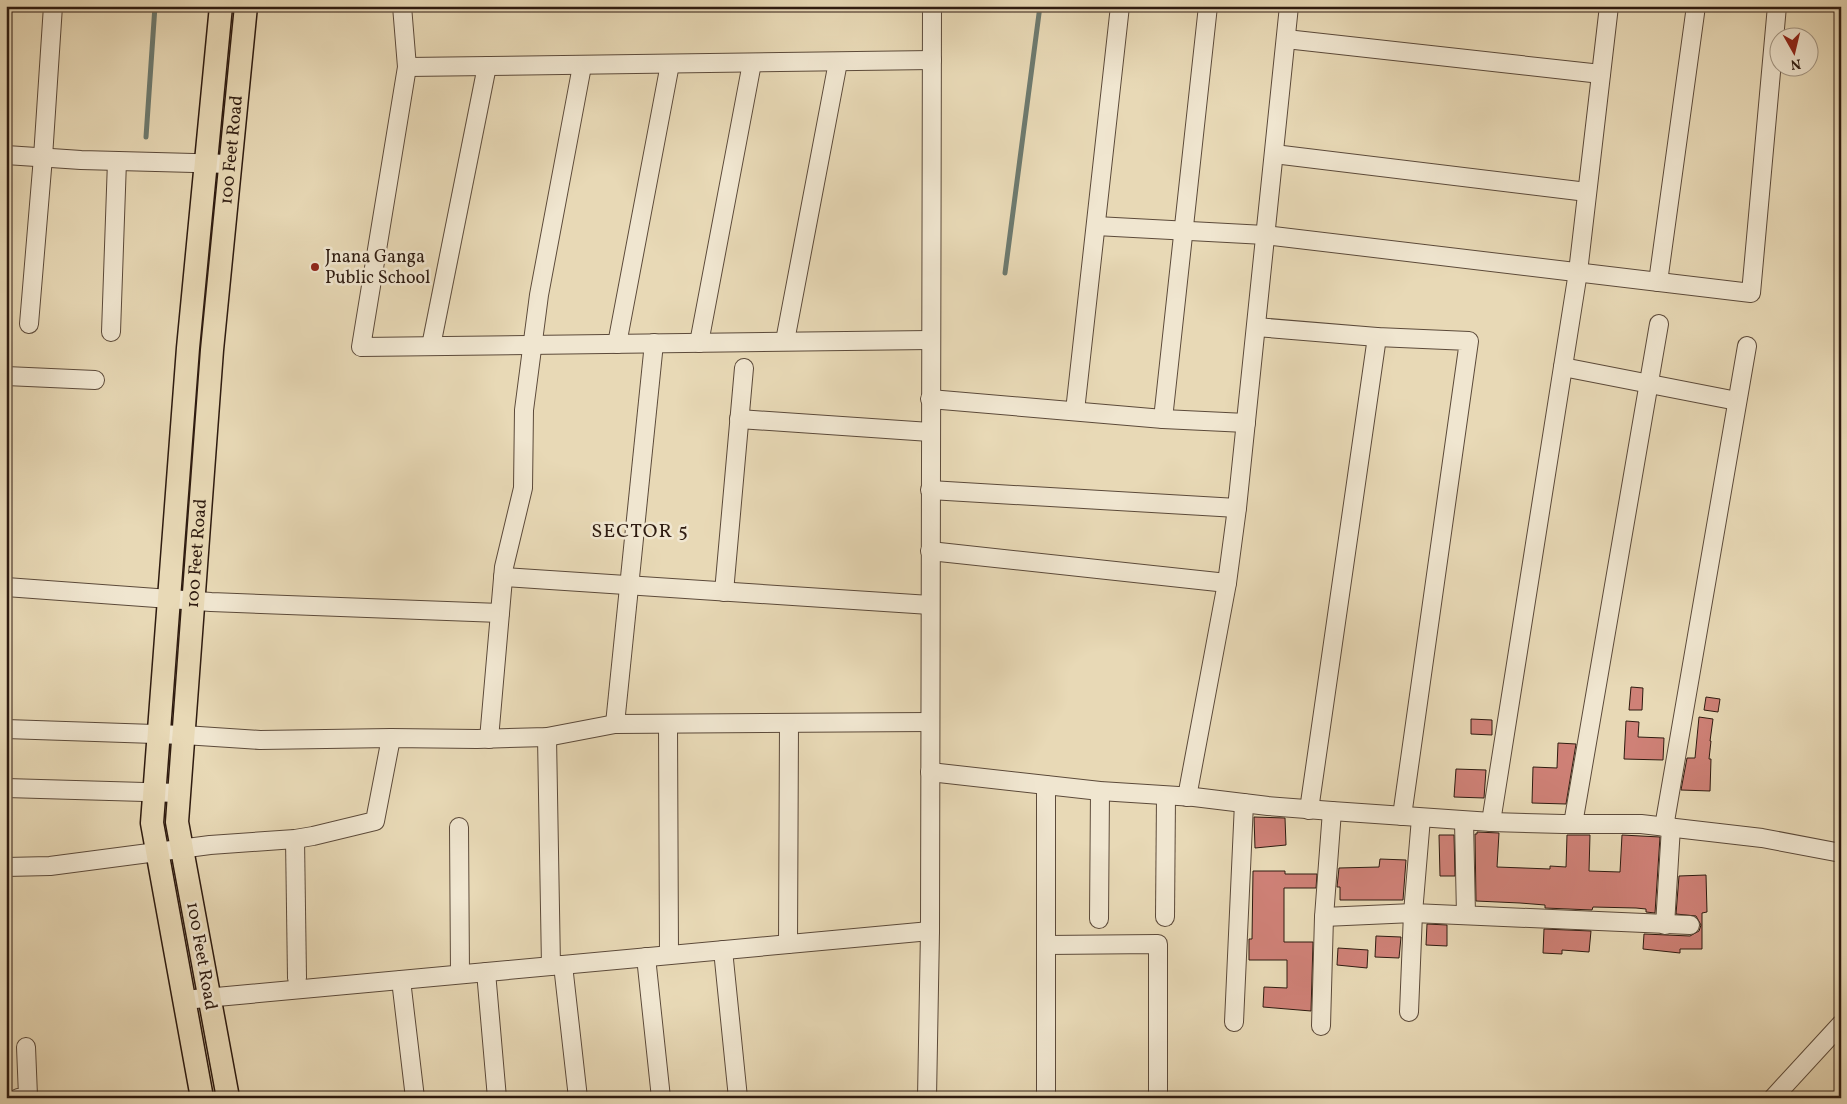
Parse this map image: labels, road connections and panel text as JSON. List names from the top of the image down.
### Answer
{
  "streets": {
    "main road": ["100 Feet Road"]
  },
  "districts": ["SECTOR 5"],
  "places": ["Jnana Ganga Public School"],
  "north": "bottom"
}
